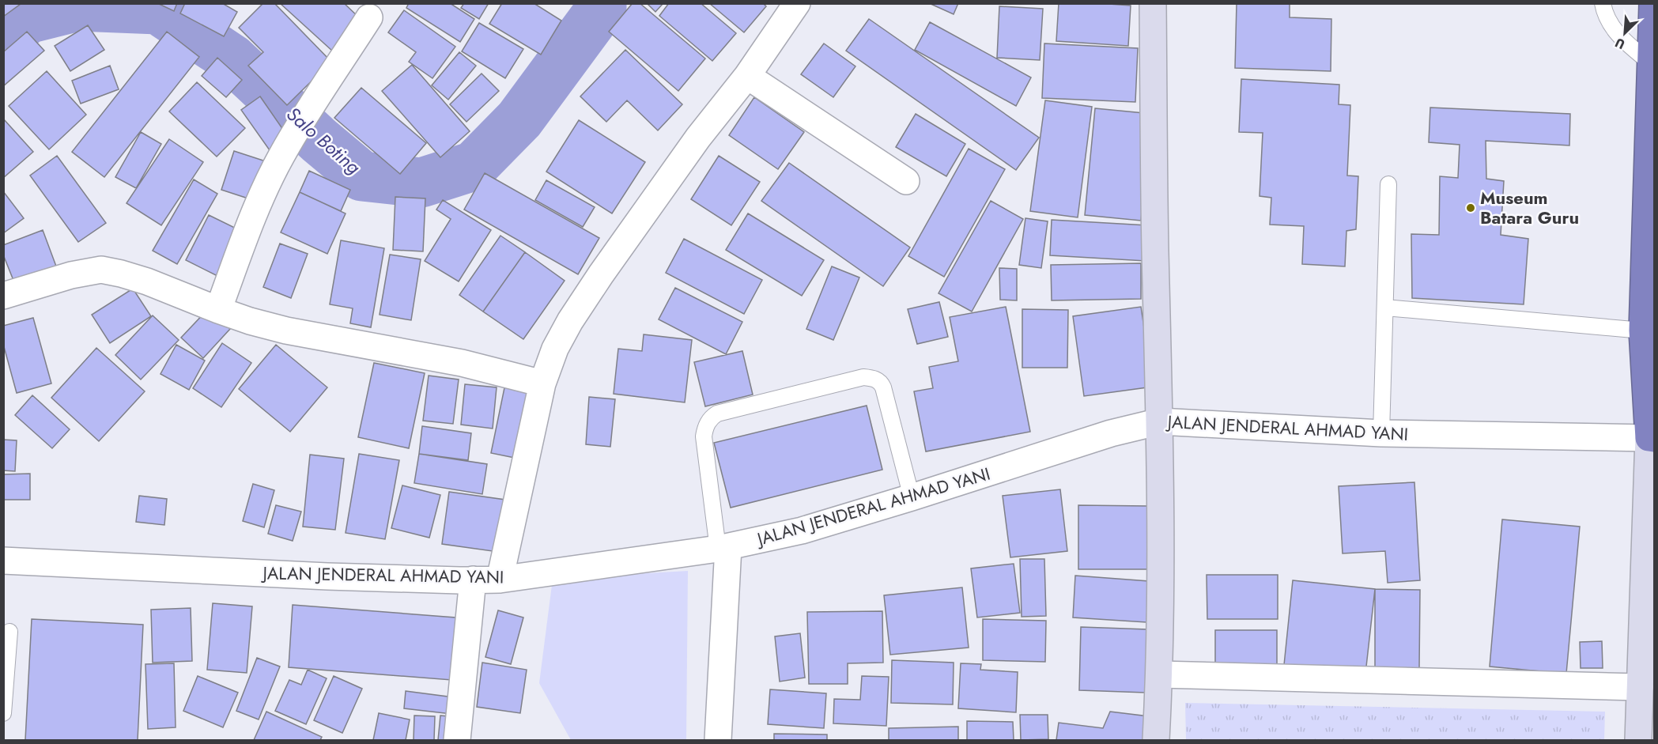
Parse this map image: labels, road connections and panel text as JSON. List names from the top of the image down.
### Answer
{
  "streets": {
    "street": ["JALAN JENDERAL AHMAD YANI"]
  },
  "water": ["Salo Boting"],
  "places": ["Museum Batara Guru"],
  "north": "bottom left"
}
